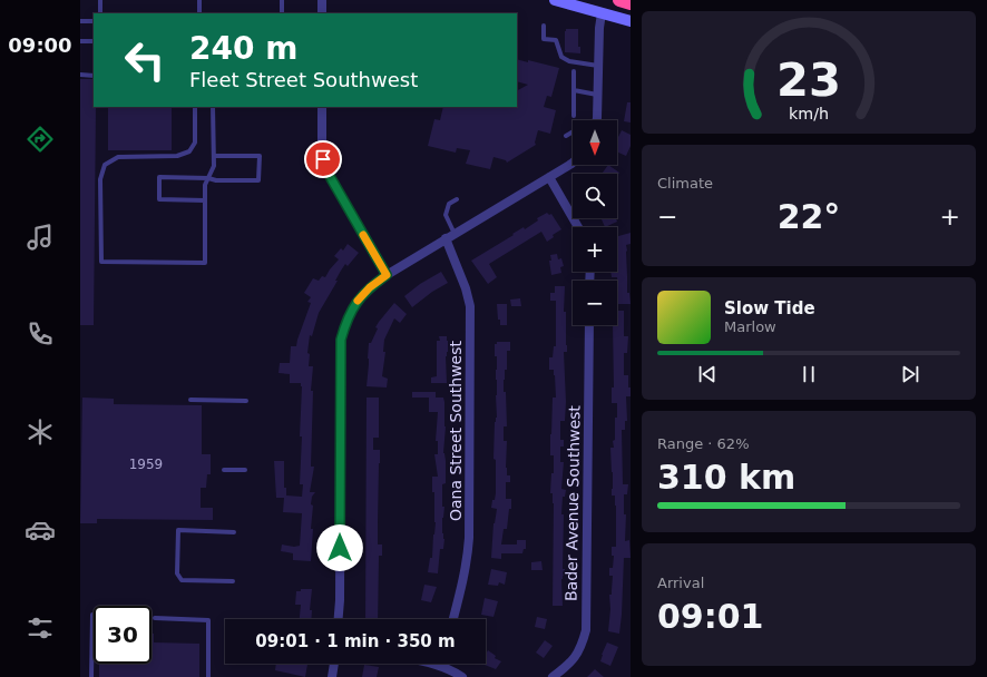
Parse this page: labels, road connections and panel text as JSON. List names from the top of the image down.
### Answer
{
  "streets": {
    "street": ["Oana Street Southwest", "Bader Avenue Southwest"]
  },
  "house_numbers": ["1959"],
  "north": "bottom",
  "page": {
    "tabs": "09:00",
    "turn": ["240 m", "Fleet Street Southwest"],
    "map_buttons": ["+", "−"],
    "tile": [
      "Climate",
      ["Range · 62%", "310 km"],
      ["Arrival", "09:01"]
    ],
    "heat": ["−", "22°", "+"],
    "song": ["Slow Tide", "Marlow"],
    "limit": "30",
    "trip": "09:01 · 1 min · 350 m",
    "gauge": ["23", "km/h"]
  }
}
